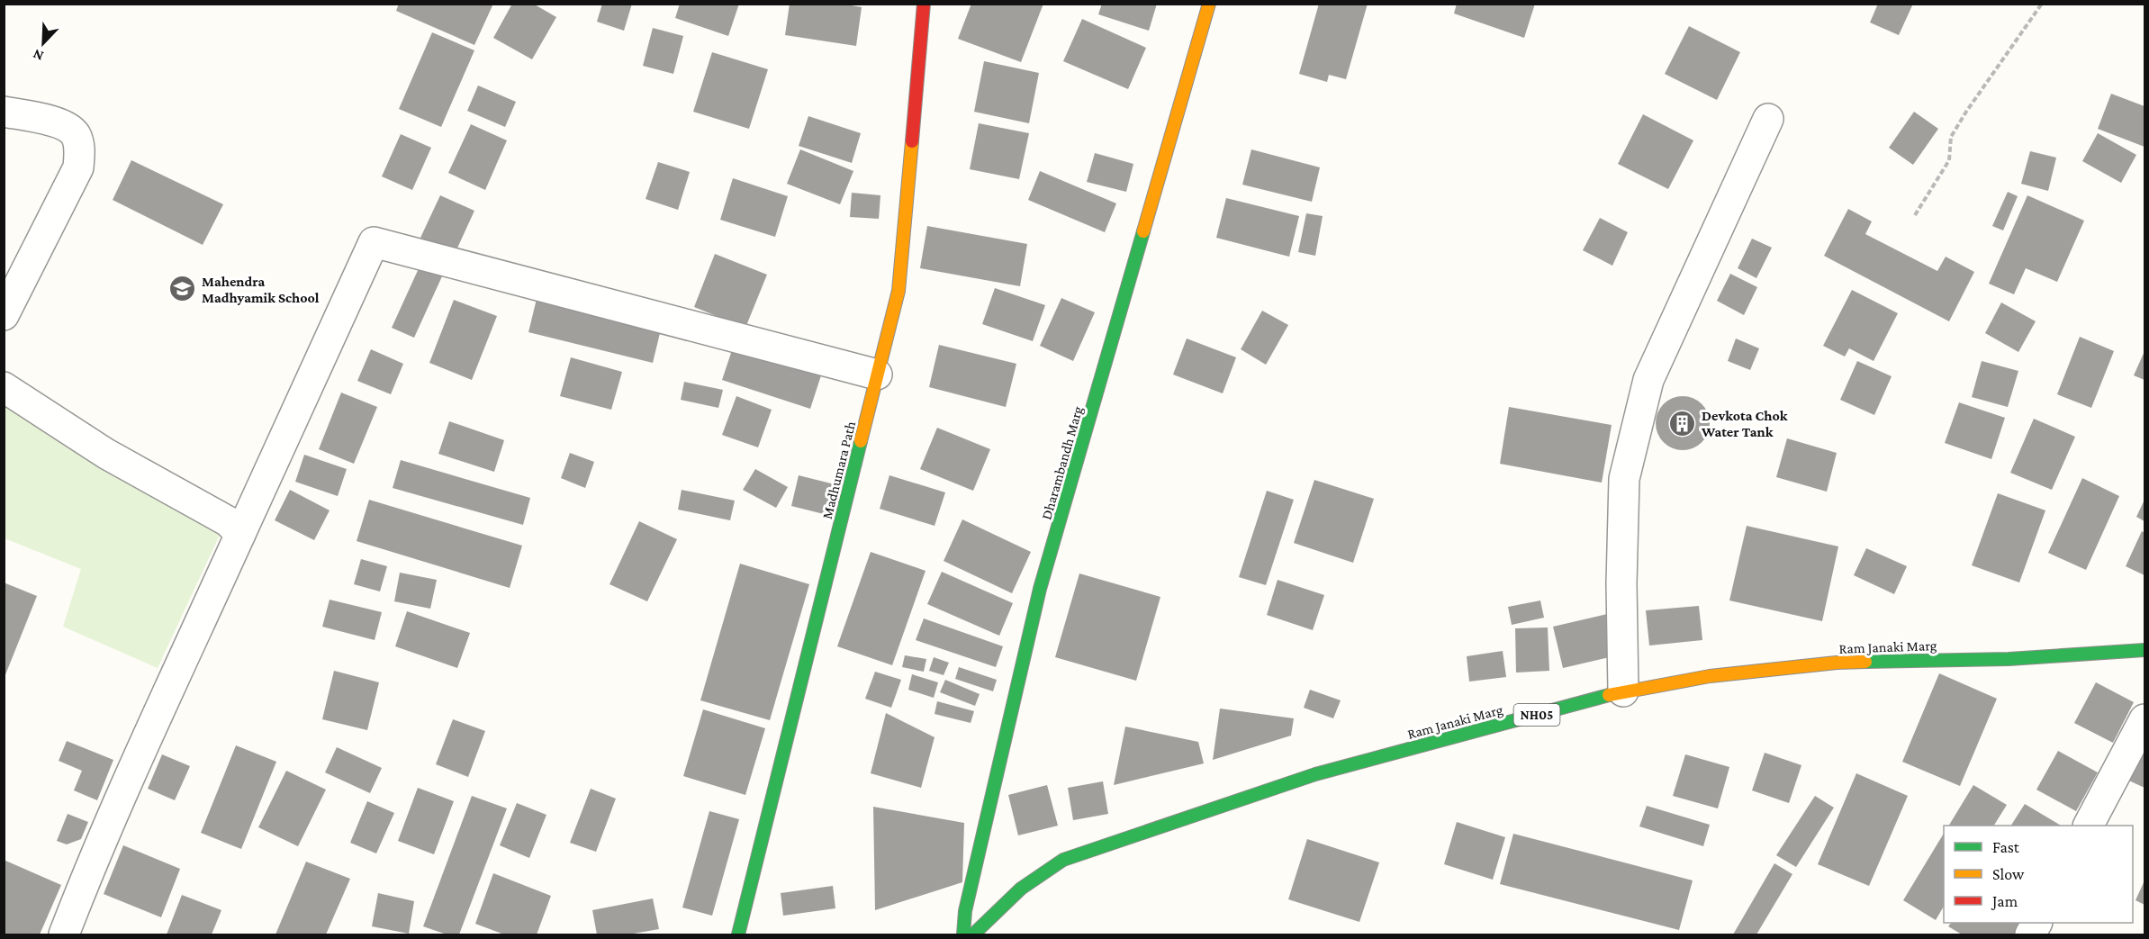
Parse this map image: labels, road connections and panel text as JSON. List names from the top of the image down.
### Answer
{
  "streets": {
    "main road": [
      "Dharambandh Marg",
      "Madhumara Path",
      "Ram Janaki Marg",
      "NH05"
    ]
  },
  "places": {
    "school or university": ["Mahendra Madhyamik School"],
    "building": ["Devkota Chok Water Tank"]
  },
  "legend": ["Fast", "Slow", "Jam"],
  "north": "bottom left"
}
